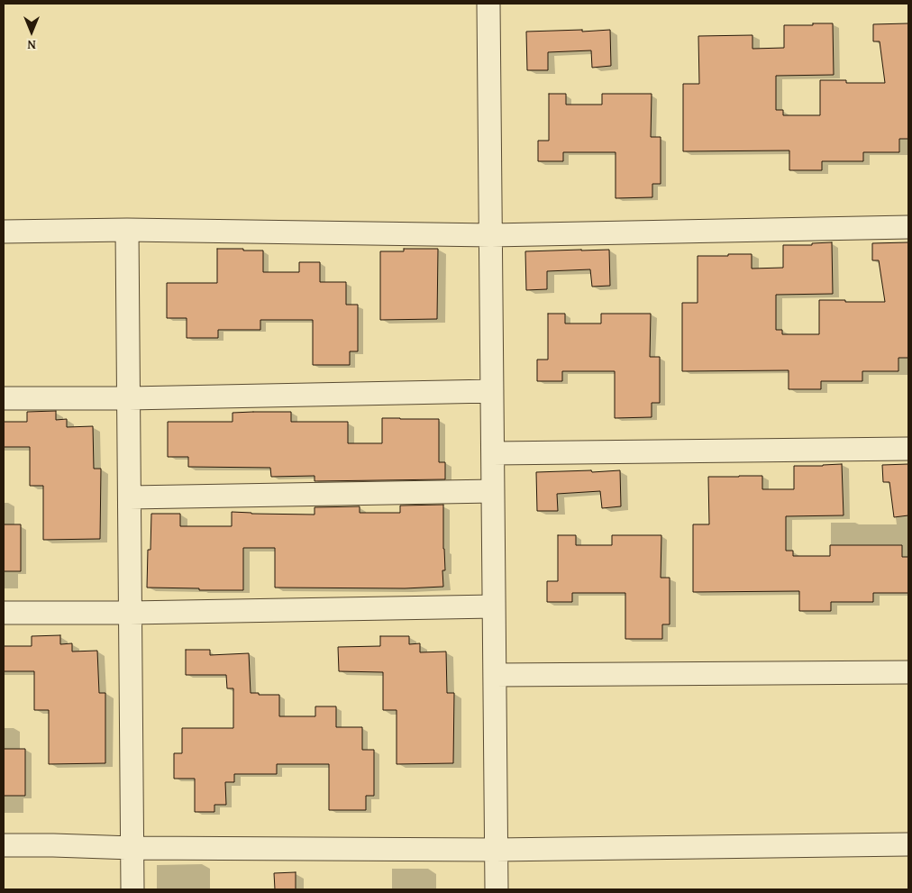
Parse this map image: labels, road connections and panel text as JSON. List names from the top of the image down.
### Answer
{
  "north": "bottom"
}
